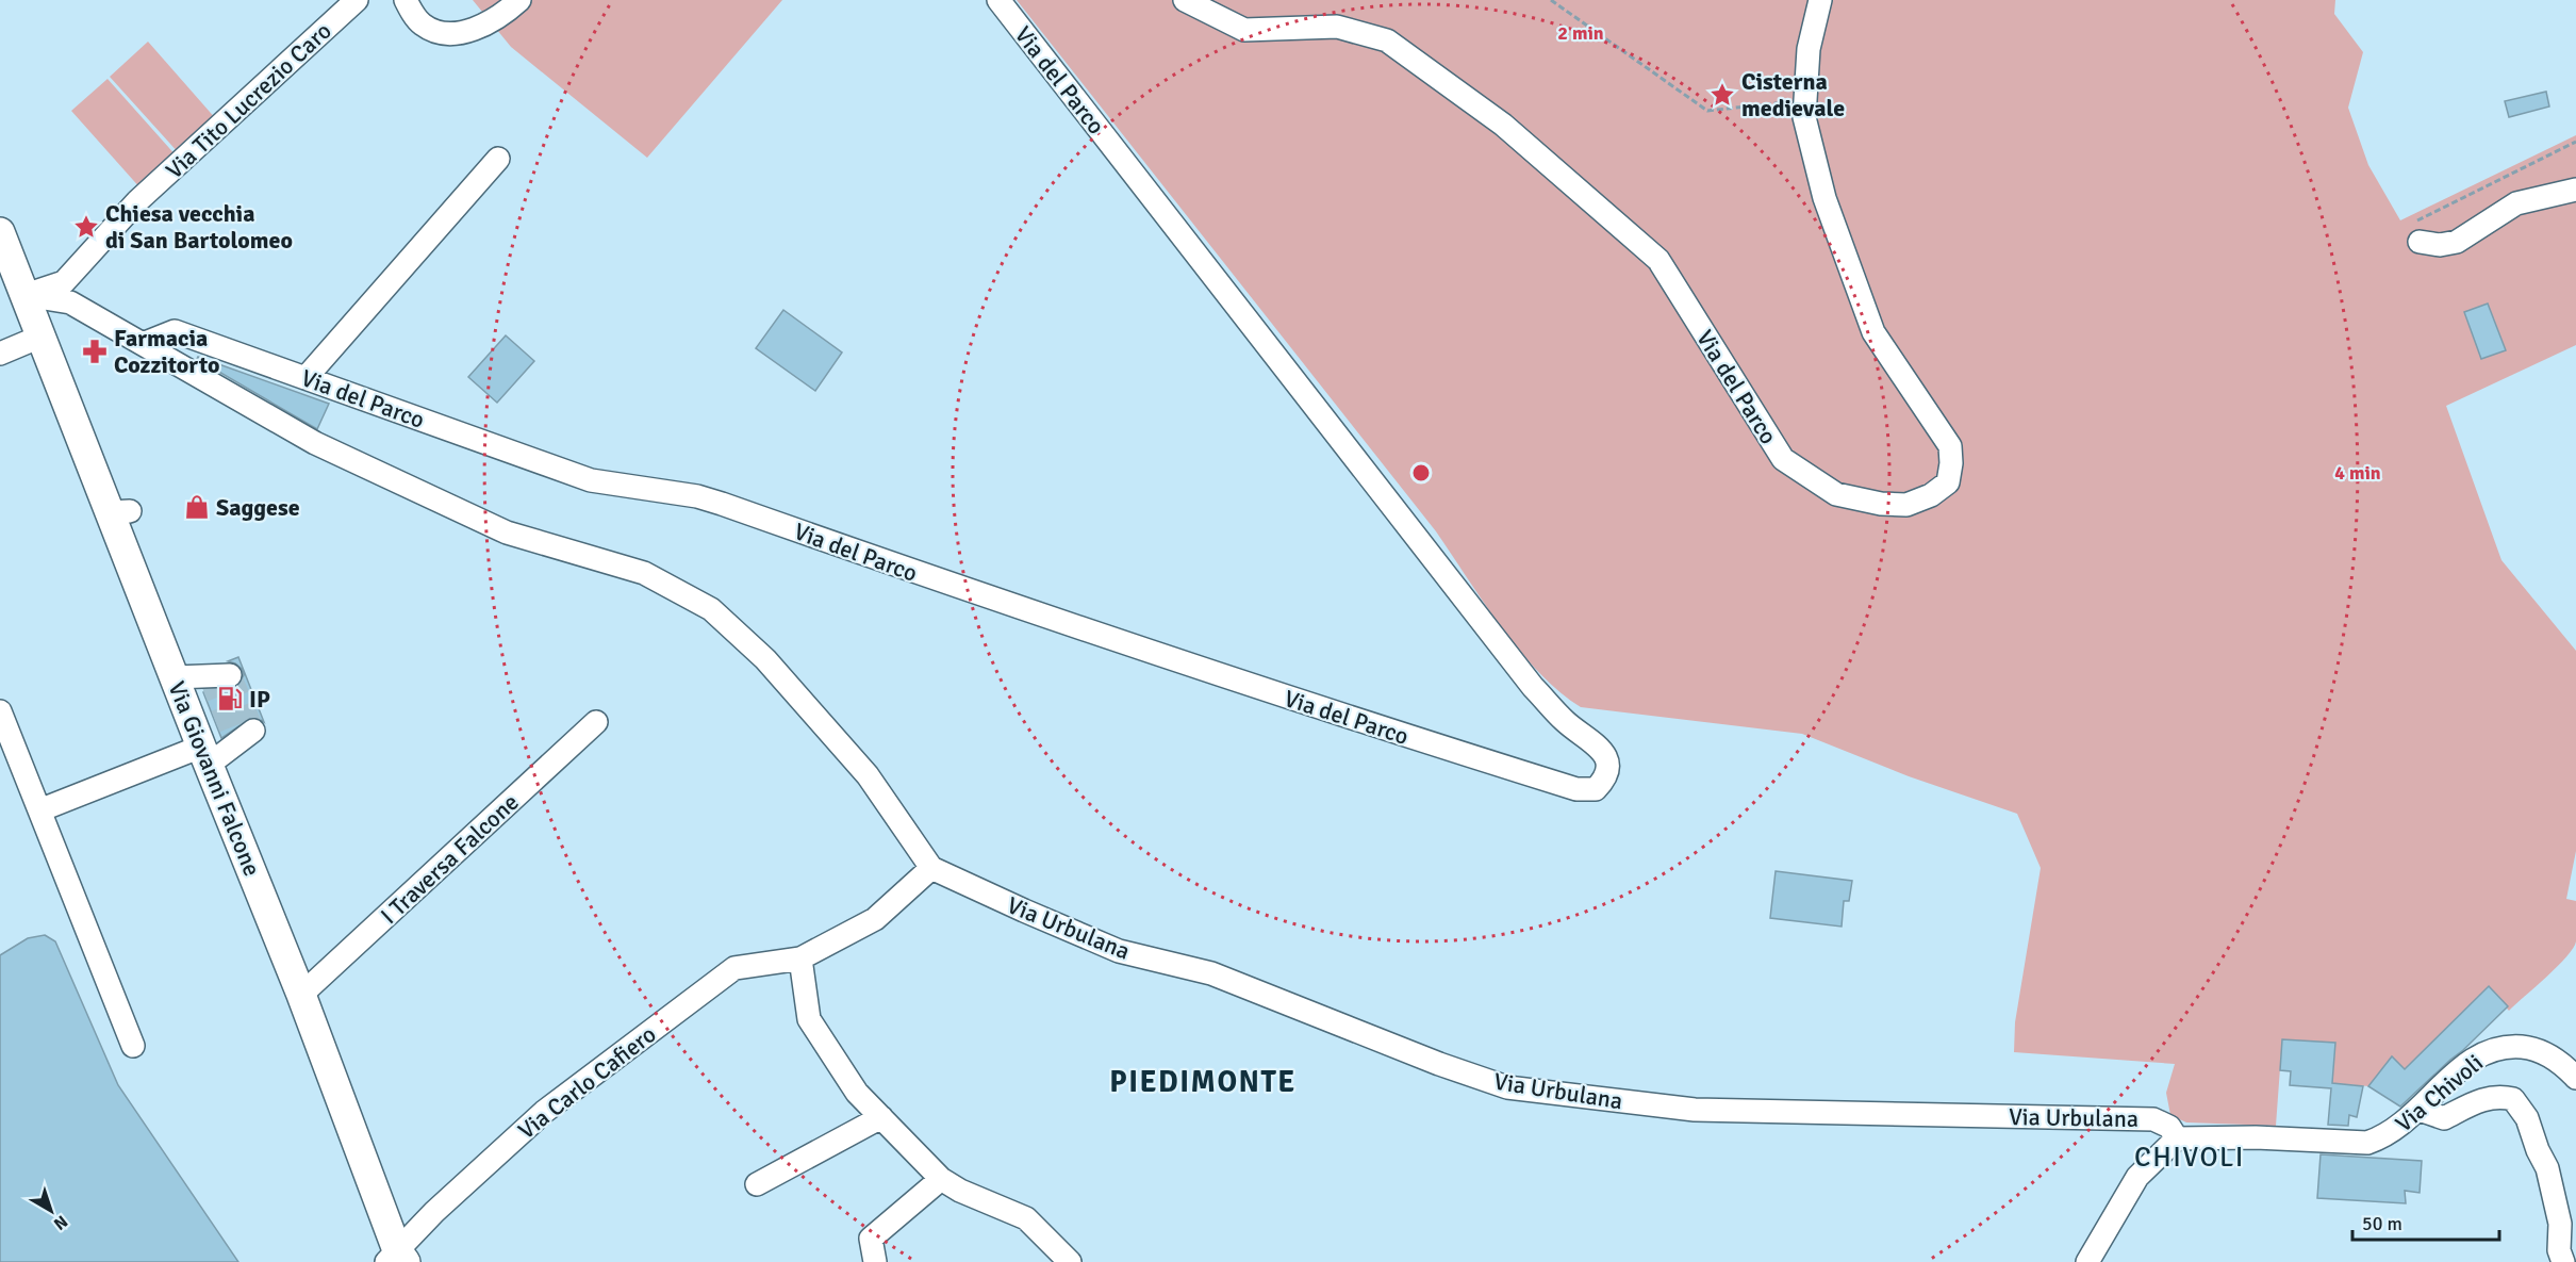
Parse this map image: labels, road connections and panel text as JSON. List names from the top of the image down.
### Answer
{
  "streets": {
    "main road": ["Via Giovanni Falcone"],
    "street": [
      "Via del Parco",
      "Via Tito Lucrezio Caro",
      "I Traversa Falcone",
      "Via Urbulana",
      "Via Carlo Cafiero",
      "Via Chivoli"
    ]
  },
  "crossings": [
    ["Via Tito Lucrezio Caro", "Via Giovanni Falcone"],
    ["Via Giovanni Falcone", "I Traversa Falcone"],
    ["Via Giovanni Falcone", "Via Carlo Cafiero"],
    ["Via Urbulana", "Via Carlo Cafiero"],
    ["Via Urbulana", "Via Chivoli"]
  ],
  "districts": ["PIEDIMONTE", "CHIVOLI"],
  "places": {
    "place": ["Cisterna medievale", "Chiesa vecchia di San Bartolomeo"],
    "pharmacy": ["Farmacia Cozzitorto"],
    "shop": ["Saggese"],
    "fuel station": ["IP"]
  },
  "scale_bar": "50 m",
  "north": "bottom right",
  "rings": ["2 min", "4 min"]
}
